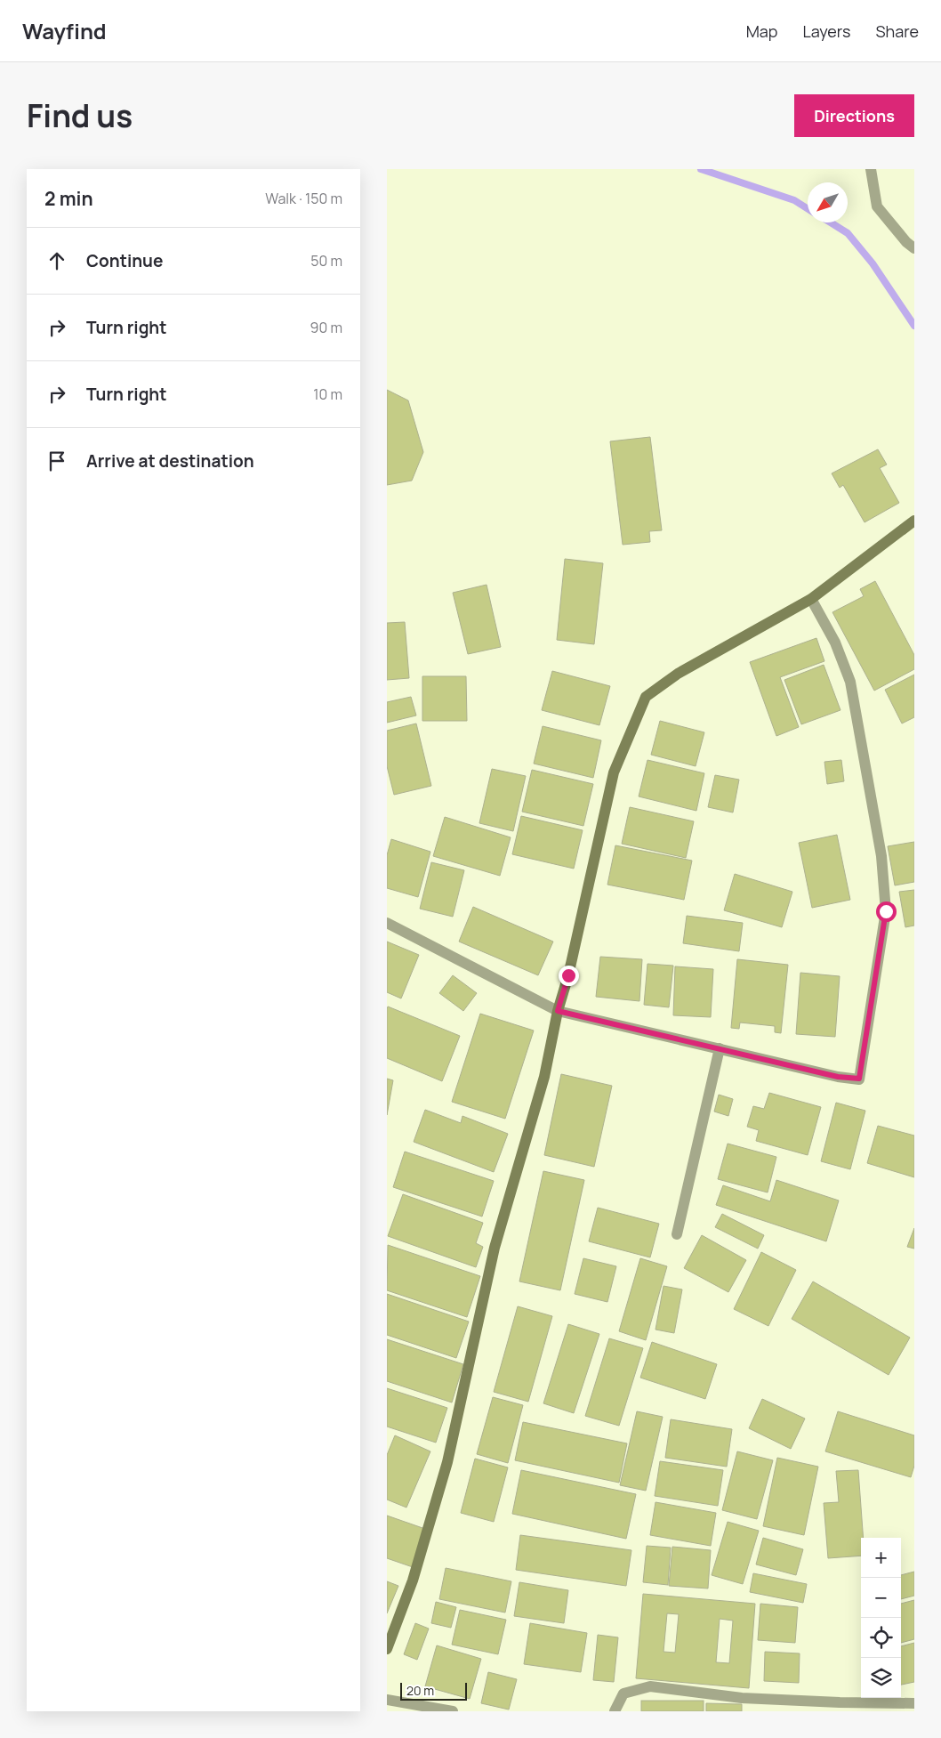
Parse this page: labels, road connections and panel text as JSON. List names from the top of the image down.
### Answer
{
  "scale_bar": "20 m",
  "north": "bottom left",
  "page": {
    "header": "Wayfind",
    "nav": ["Map", "Layers", "Share"],
    "title": "Find us",
    "buttons": "Directions",
    "heading": ["2 min", "Walk · 150 m"],
    "list": [
      ["Continue", "50 m"],
      ["Turn right", "90 m"],
      ["Turn right", "10 m"],
      "Arrive at destination"
    ],
    "map_buttons": ["+", "−"],
    "scale": "20 m"
  }
}
